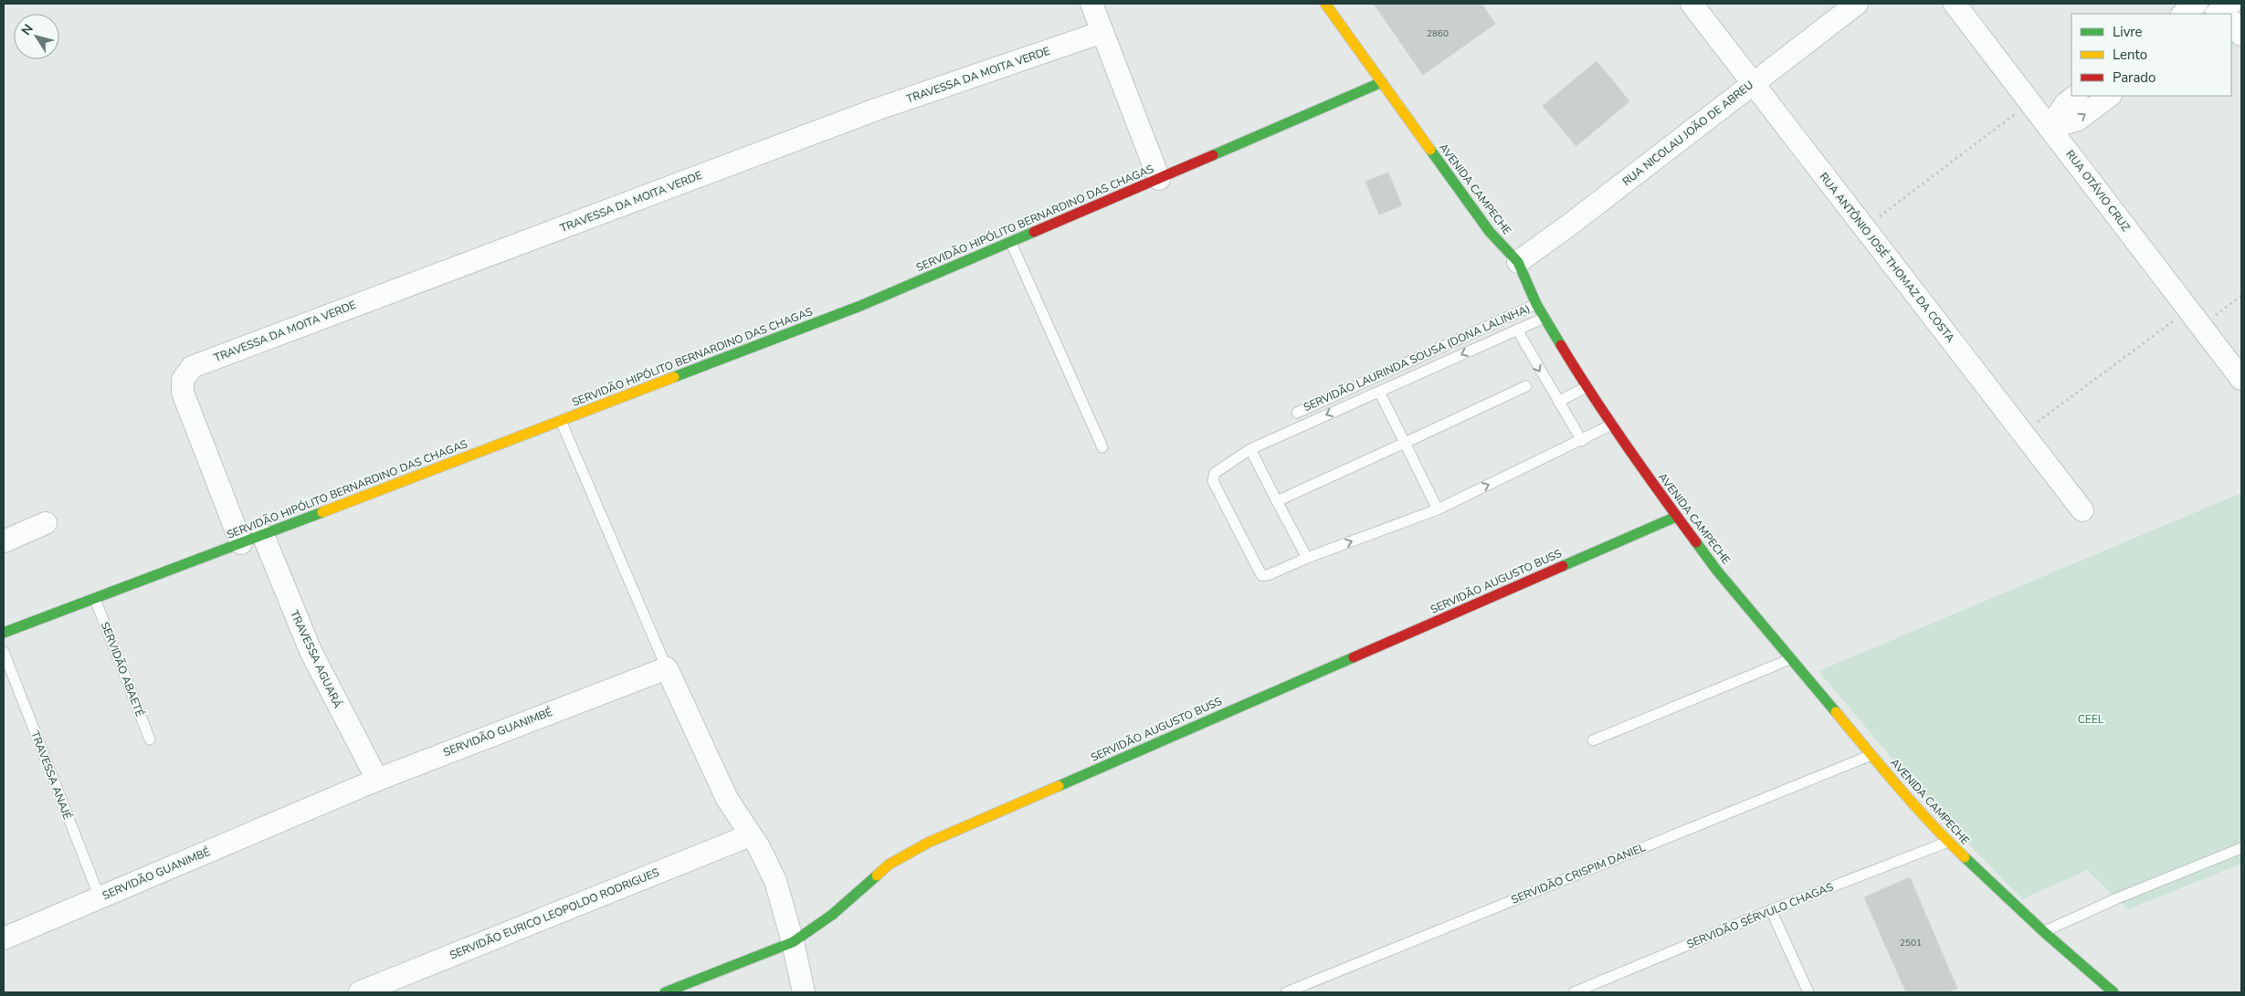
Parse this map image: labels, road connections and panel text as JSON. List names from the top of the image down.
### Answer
{
  "streets": {
    "street": [
      "TRAVESSA DA MOITA VERDE",
      "RUA NICOLAU JOÃO DE ABREU",
      "AVENIDA CAMPECHE",
      "RUA OTÁVIO CRUZ",
      "SERVIDÃO HIPÓLITO BERNARDINO DAS CHAGAS",
      "RUA ANTÔNIO JOSÉ THOMAZ DA COSTA",
      "SERVIDÃO AUGUSTO BUSS",
      "TRAVESSA AGUARÁ",
      "SERVIDÃO GUANIMBÉ",
      "SERVIDÃO EURICO LEOPOLDO RODRIGUES"
    ],
    "lane": [
      "SERVIDÃO LAURINDA SOUSA (DONA LALINHA)",
      "SERVIDÃO ABAETÉ",
      "TRAVESSA ANAJÉ",
      "SERVIDÃO CRISPIM DANIEL",
      "SERVIDÃO SÉRVULO CHAGAS"
    ]
  },
  "crossings": [
    ["TRAVESSA DA MOITA VERDE", "SERVIDÃO HIPÓLITO BERNARDINO DAS CHAGAS"],
    ["RUA NICOLAU JOÃO DE ABREU", "AVENIDA CAMPECHE"],
    ["RUA NICOLAU JOÃO DE ABREU", "RUA ANTÔNIO JOSÉ THOMAZ DA COSTA"],
    ["AVENIDA CAMPECHE", "SERVIDÃO HIPÓLITO BERNARDINO DAS CHAGAS"],
    ["AVENIDA CAMPECHE", "SERVIDÃO LAURINDA SOUSA (DONA LALINHA)"],
    ["AVENIDA CAMPECHE", "SERVIDÃO AUGUSTO BUSS"],
    ["AVENIDA CAMPECHE", "SERVIDÃO CRISPIM DANIEL"],
    ["AVENIDA CAMPECHE", "SERVIDÃO SÉRVULO CHAGAS"],
    ["SERVIDÃO HIPÓLITO BERNARDINO DAS CHAGAS", "TRAVESSA AGUARÁ"],
    ["SERVIDÃO HIPÓLITO BERNARDINO DAS CHAGAS", "SERVIDÃO ABAETÉ"],
    ["TRAVESSA AGUARÁ", "SERVIDÃO GUANIMBÉ"],
    ["SERVIDÃO GUANIMBÉ", "TRAVESSA ANAJÉ"]
  ],
  "parks": ["CEEL"],
  "house_numbers": ["2860", "2501"],
  "legend": ["Livre", "Lento", "Parado"],
  "north": "top left"
}
